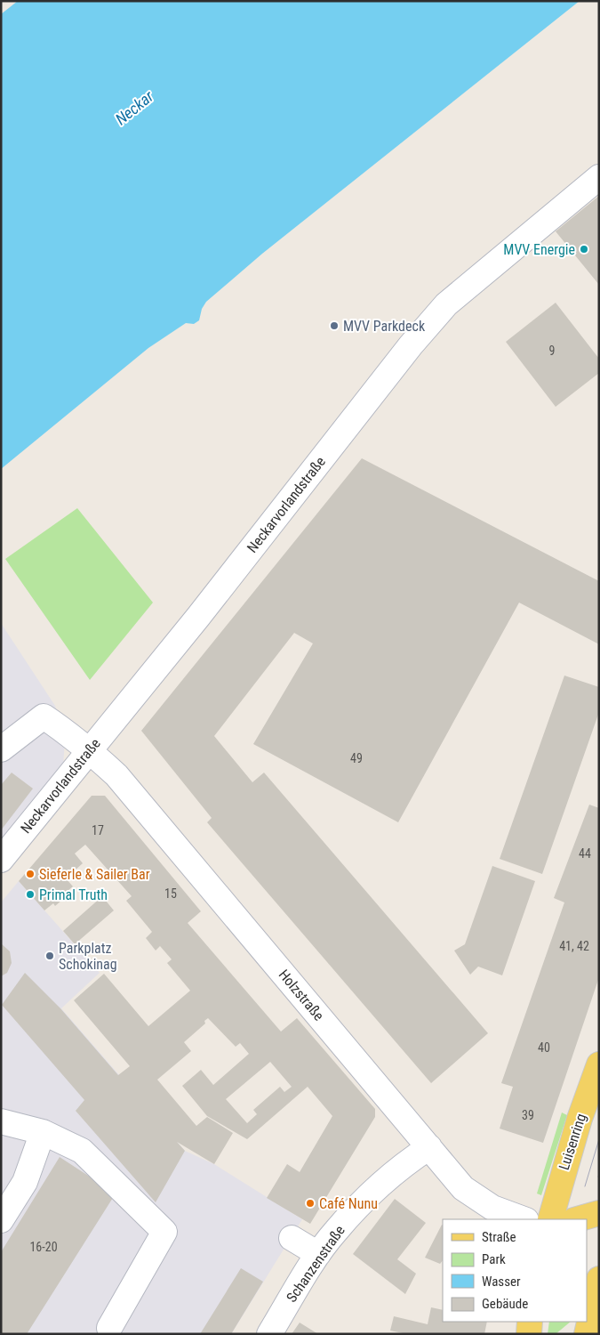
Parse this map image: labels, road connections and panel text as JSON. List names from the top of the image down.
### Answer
{
  "streets": {
    "main road": ["Luisenring"],
    "street": ["Neckarvorlandstraße", "Holzstraße", "Schanzenstraße"]
  },
  "crossings": [
    ["Neckarvorlandstraße", "Holzstraße"],
    ["Holzstraße", "Schanzenstraße"]
  ],
  "water": ["Neckar"],
  "places": [
    "MVV Energie",
    "MVV Parkdeck",
    "Sieferle & Sailer Bar",
    "Primal Truth",
    "Parkplatz Schokinag",
    "Café Nunu"
  ],
  "house_numbers": [
    "9",
    "49",
    "17",
    "44",
    "15",
    "41, 42",
    "40",
    "39",
    "16-20"
  ],
  "legend": [
    "Straße",
    "Park",
    "Wasser",
    "Gebäude"
  ]
}
